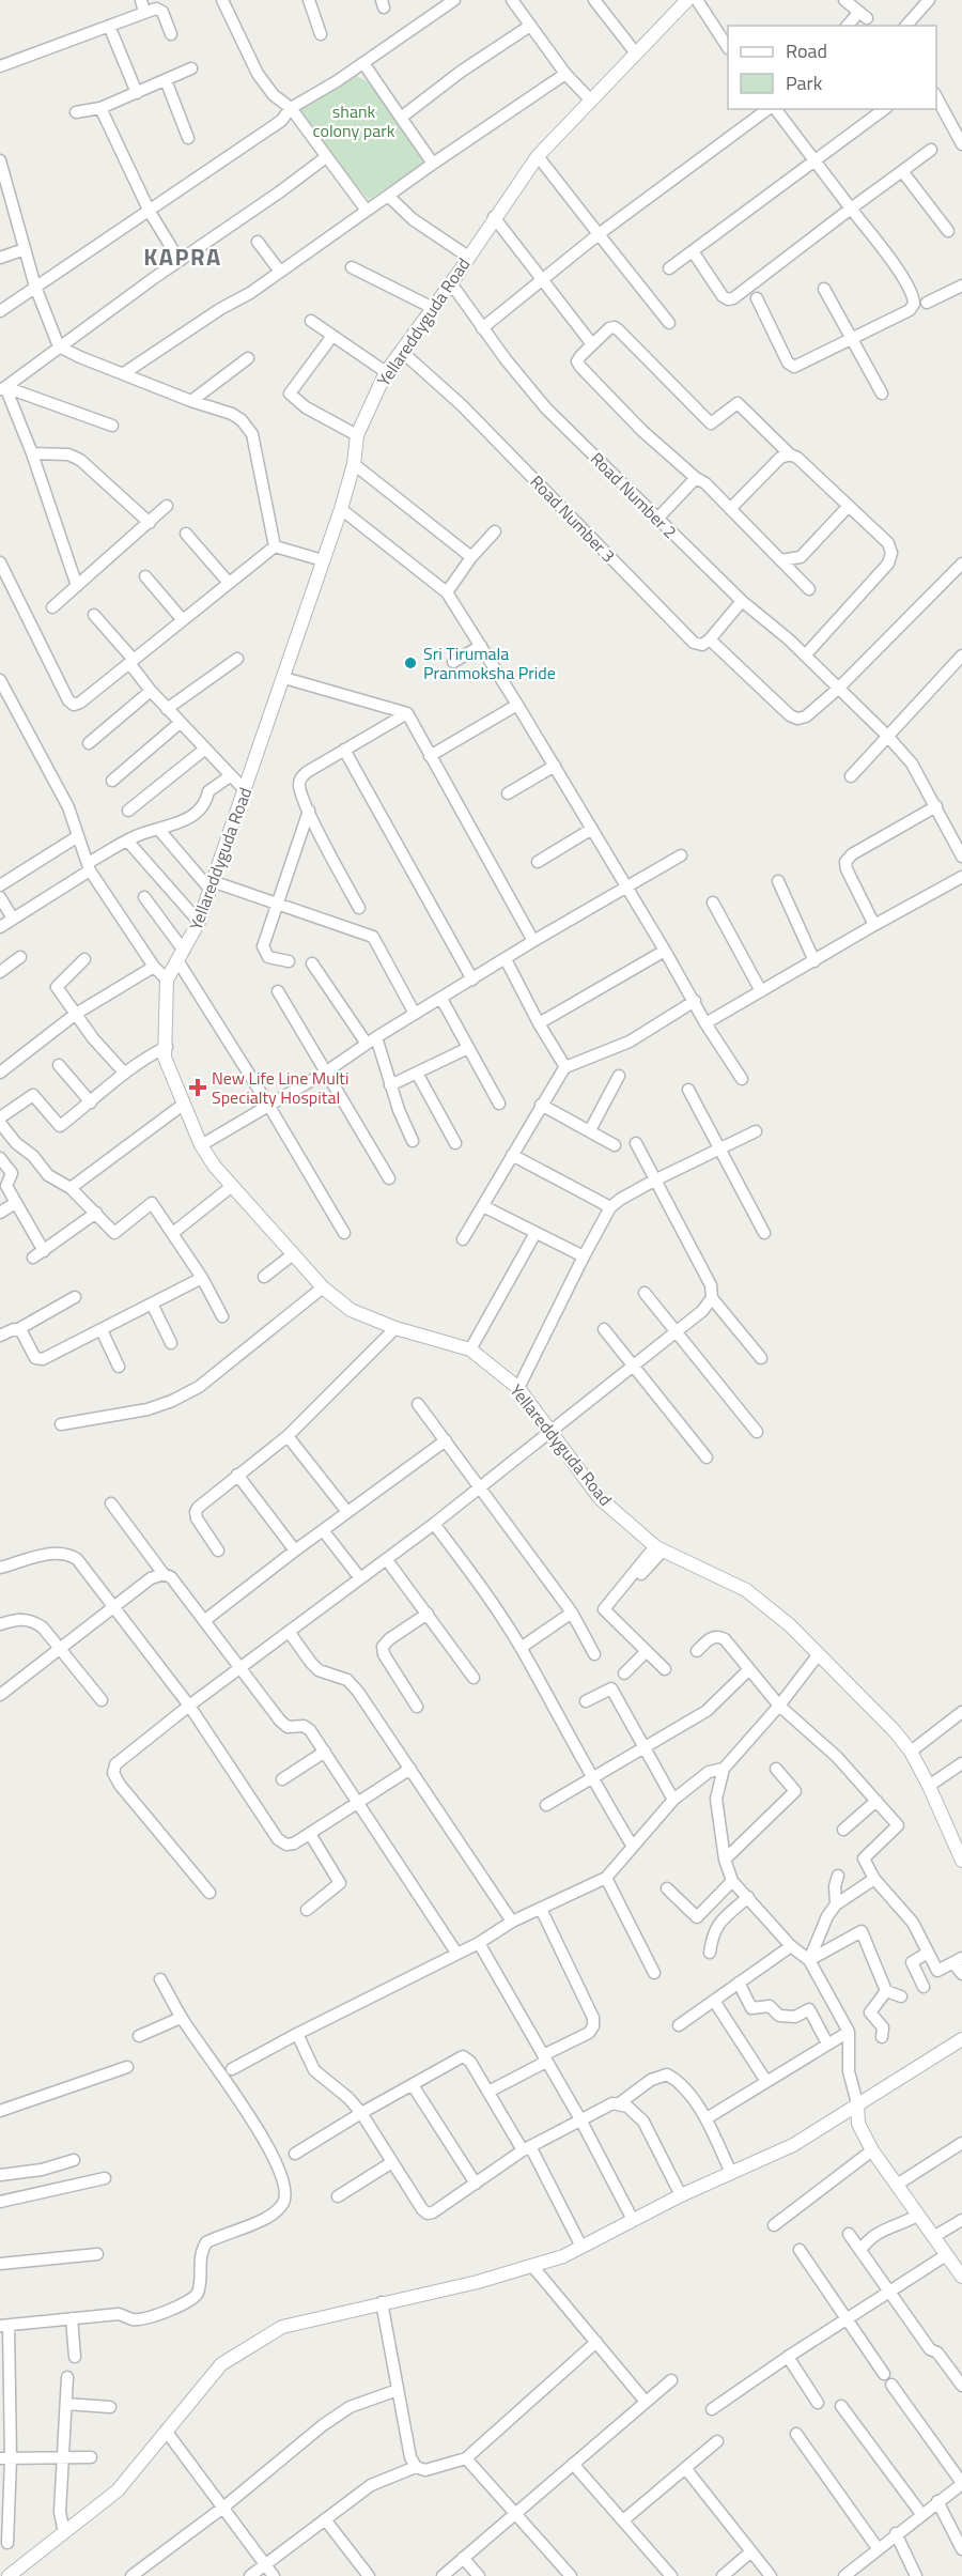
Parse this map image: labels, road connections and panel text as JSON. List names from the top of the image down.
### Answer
{
  "streets": {
    "street": ["Yellareddyguda Road", "Road Number 2", "Road Number 3"]
  },
  "crossings": [
    ["Yellareddyguda Road", "Road Number 2"],
    ["Yellareddyguda Road", "Road Number 3"]
  ],
  "districts": ["KAPRA"],
  "parks": ["shank colony park"],
  "places": {
    "other": ["Sri Tirumala Pranmoksha Pride"],
    "health": ["New Life Line Multi Specialty Hospital"]
  },
  "legend": ["Road", "Park"]
}
